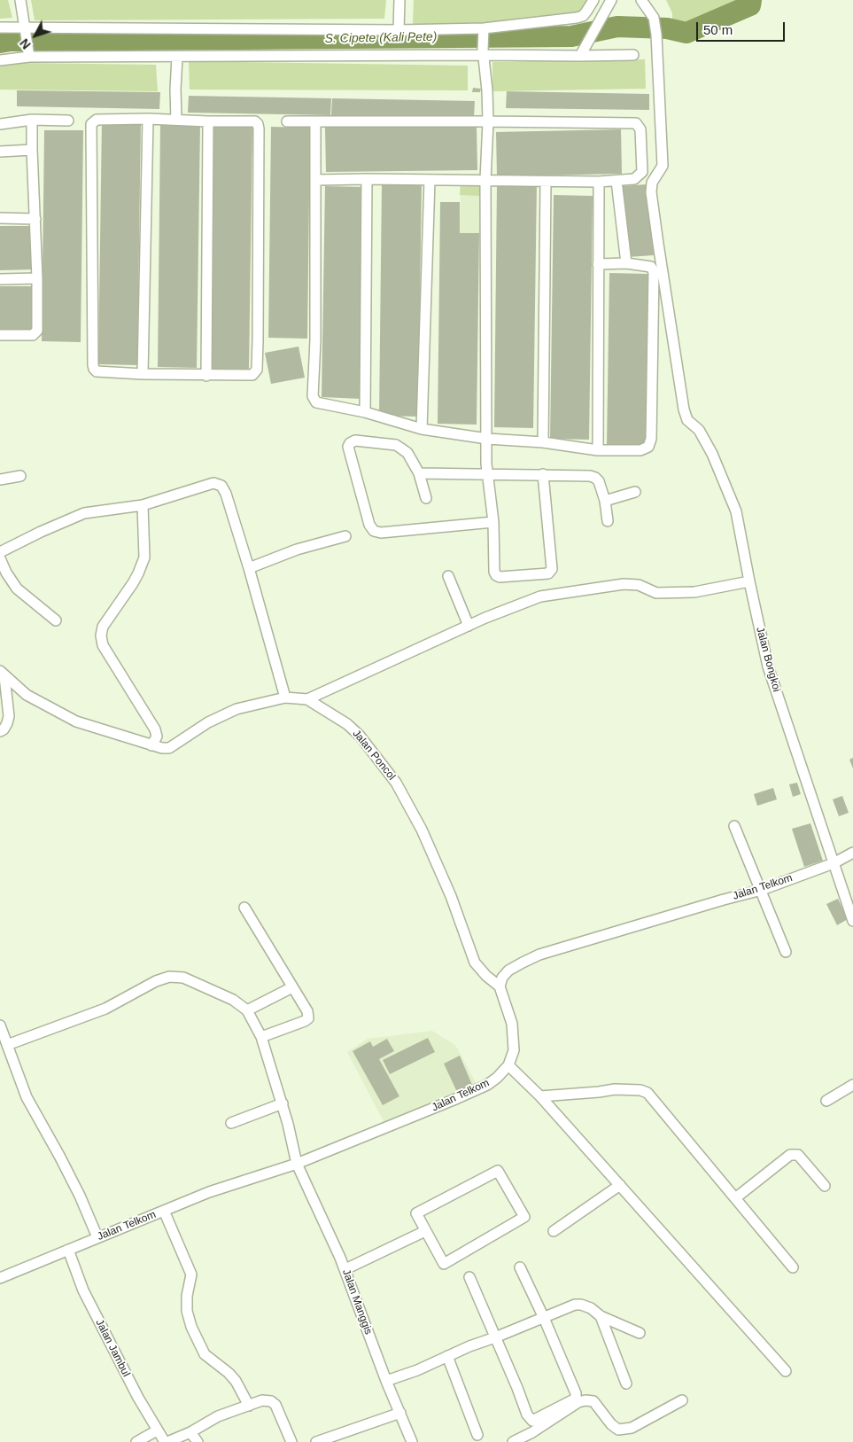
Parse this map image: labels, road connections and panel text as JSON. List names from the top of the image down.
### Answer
{
  "streets": {
    "street": [
      "Jalan Bongkoi",
      "Jalan Poncol",
      "Jalan Telkom",
      "Jalan Manggis",
      "Jalan Jambul"
    ]
  },
  "crossings": [
    ["Jalan Bongkoi", "Jalan Telkom"],
    ["Jalan Poncol", "Jalan Telkom"],
    ["Jalan Telkom", "Jalan Manggis"],
    ["Jalan Telkom", "Jalan Jambul"]
  ],
  "water": ["S. Cipete (Kali Pete)"],
  "scale_bar": "50 m",
  "north": "bottom left"
}
